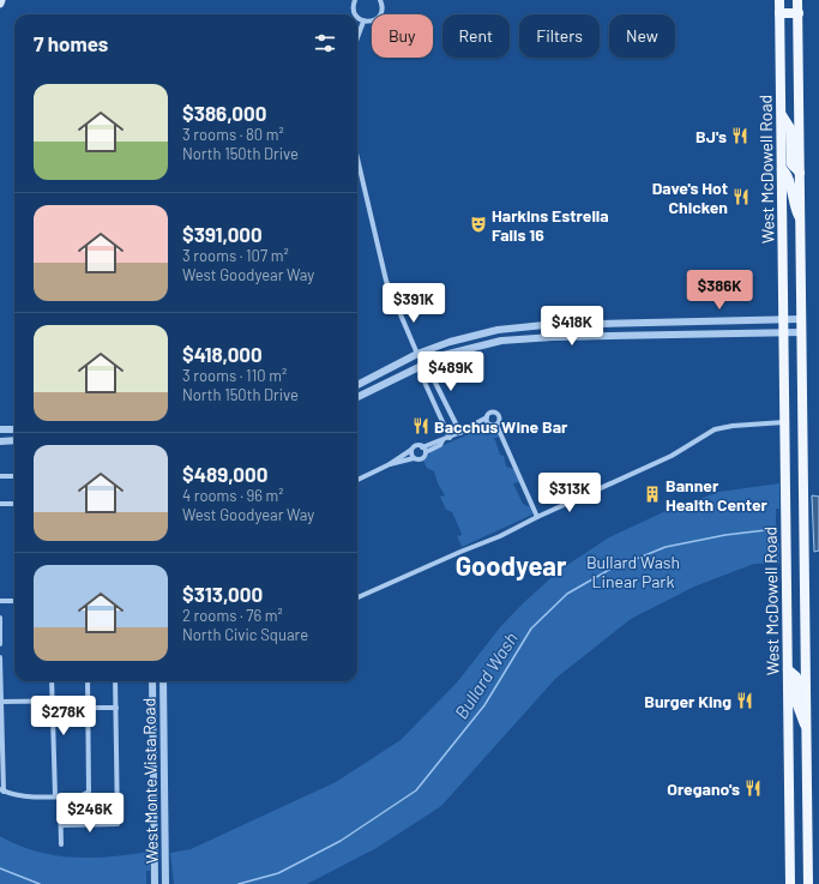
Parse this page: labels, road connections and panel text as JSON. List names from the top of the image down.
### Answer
{
  "streets": {
    "main road": ["West McDowell Road"],
    "street": ["West Monte Vista Road"]
  },
  "districts": ["Goodyear"],
  "water": ["Bullard Wash"],
  "parks": ["Bullard Wash Linear Park"],
  "places": {
    "restaurant": [
      "BJ's",
      "Dave's Hot Chicken",
      "Bacchus Wine Bar",
      "Burger King",
      "Oregano's"
    ],
    "theatre": ["Harkins Estrella Falls 16"],
    "building": ["Banner Health Center"]
  },
  "page": {
    "chip": [
      "Buy",
      "Rent",
      "Filters",
      "New"
    ],
    "heading": "7 homes",
    "list": [
      {
        "name": "$386,000",
        "note": "3 rooms · 80 m² · North 150th Drive"
      },
      {
        "name": "$391,000",
        "note": "3 rooms · 107 m² · West Goodyear Way"
      },
      {
        "name": "$418,000",
        "note": "3 rooms · 110 m² · North 150th Drive"
      },
      {
        "name": "$489,000",
        "note": "4 rooms · 96 m² · West Goodyear Way"
      },
      {
        "name": "$313,000",
        "note": "2 rooms · 76 m² · North Civic Square"
      }
    ],
    "price": [
      "$386K",
      "$391K",
      "$418K",
      "$489K",
      "$313K",
      "$278K",
      "$246K"
    ]
  }
}
